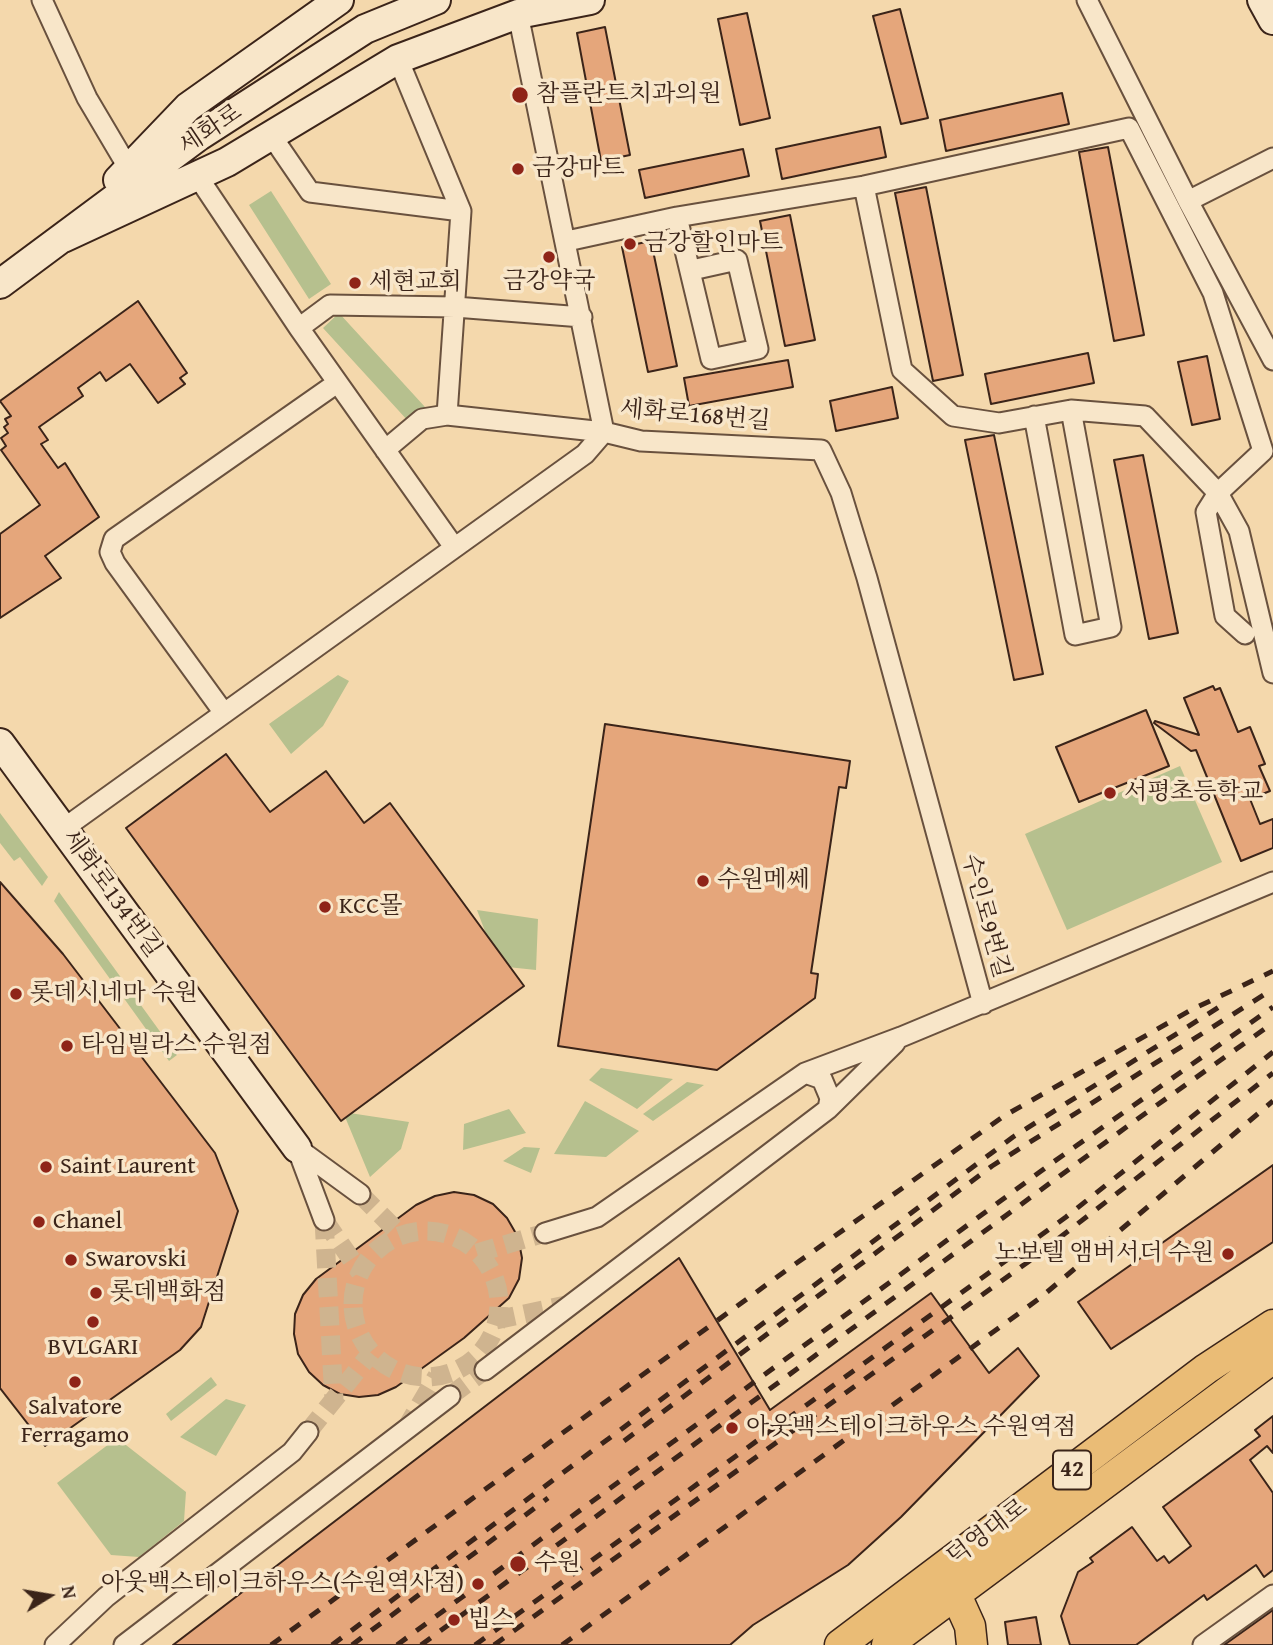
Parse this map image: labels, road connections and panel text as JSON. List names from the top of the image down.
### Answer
{
  "streets": {
    "main road": [
      "세화로",
      "세화로134번길",
      "42",
      "덕영대로"
    ],
    "street": ["세화로168번길", "수인로9번길"]
  },
  "crossings": [
    ["세화로168번길", "수인로9번길"]
  ],
  "places": [
    "참플란트치과의원",
    "금강마트",
    "금강할인마트",
    "금강약국",
    "세현교회",
    "서평초등학교",
    "수원메쎄",
    "KCC몰",
    "롯데시네마 수원",
    "타임빌라스 수원점",
    "Saint Laurent",
    "Chanel",
    "노보텔 앰버서더 수원",
    "Swarovski",
    "롯데백화점",
    "BVLGARI",
    "Salvatore Ferragamo",
    "아웃백스테이크하우스 수원역점",
    "수원",
    "아웃백스테이크하우스(수원역사점)",
    "빕스"
  ],
  "north": "right"
}
